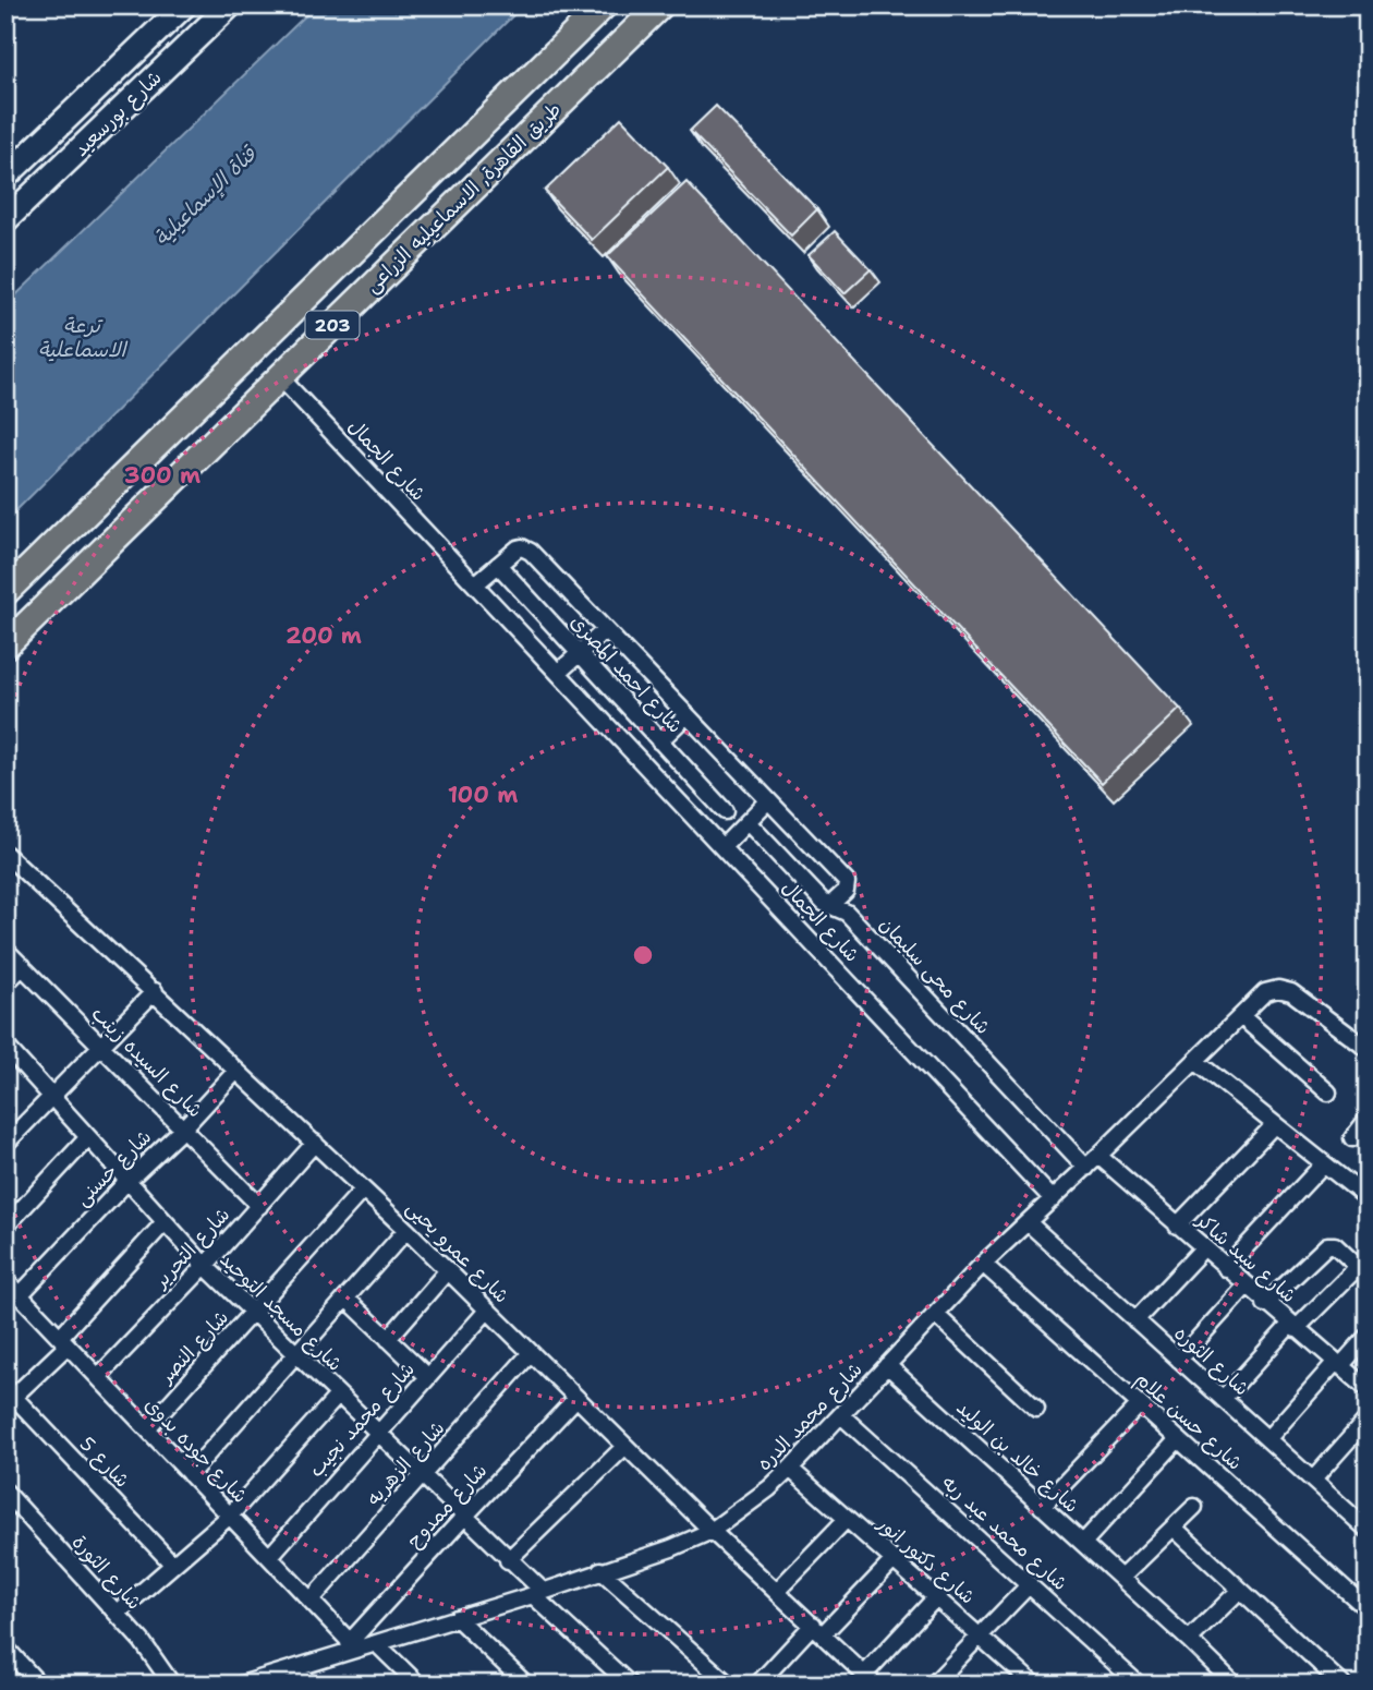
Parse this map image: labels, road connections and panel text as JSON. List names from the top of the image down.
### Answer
{
  "streets": {
    "main road": ["شارع بورسعيد", "طريق القاهرة, الاسماعيليه الزراعى", "203"],
    "street": [
      "شارع الجمال",
      "شارع احمد المصرى",
      "شارع محى سليمان",
      "شارع السيده زينب",
      "شارع حسنى",
      "شارع التحرير",
      "شارع عمرو يحيى",
      "شارع سيد شاكر",
      "شارع مسجد التوحيد",
      "شارع النصر",
      "شارع الثوره",
      "شارع محمد الدره",
      "شارع محمد نجيب",
      "شارع حسن علام",
      "شارع جوده بدوى",
      "شارع خالد بن الوليد",
      "شارع 5",
      "شارع الزهريه",
      "شارع ممدوح",
      "شارع محمد عبد ربه",
      "شارع دكتور انور",
      "شارع الثورة"
    ]
  },
  "crossings": [
    ["طريق القاهرة, الاسماعيليه الزراعى", "شارع الجمال"],
    ["شارع الجمال", "شارع محمد الدره"],
    ["شارع محى سليمان", "شارع سيد شاكر"],
    ["شارع محى سليمان", "شارع محمد الدره"],
    ["شارع السيده زينب", "شارع حسنى"],
    ["شارع السيده زينب", "شارع التحرير"],
    ["شارع حسنى", "شارع عمرو يحيى"],
    ["شارع حسنى", "شارع مسجد التوحيد"],
    ["شارع حسنى", "شارع جوده بدوى"],
    ["شارع التحرير", "شارع عمرو يحيى"],
    ["شارع التحرير", "شارع مسجد التوحيد"],
    ["شارع التحرير", "شارع جوده بدوى"],
    ["شارع عمرو يحيى", "شارع النصر"],
    ["شارع عمرو يحيى", "شارع محمد الدره"],
    ["شارع عمرو يحيى", "شارع محمد نجيب"],
    ["شارع عمرو يحيى", "شارع الزهريه"],
    ["شارع عمرو يحيى", "شارع ممدوح"],
    ["شارع سيد شاكر", "شارع محمد الدره"],
    ["شارع مسجد التوحيد", "شارع النصر"],
    ["شارع مسجد التوحيد", "شارع محمد الدره"],
    ["شارع مسجد التوحيد", "شارع محمد نجيب"],
    ["شارع مسجد التوحيد", "شارع الزهريه"],
    ["شارع مسجد التوحيد", "شارع ممدوح"],
    ["شارع النصر", "شارع جوده بدوى"],
    ["شارع الثوره", "شارع محمد الدره"],
    ["شارع محمد الدره", "شارع حسن علام"],
    ["شارع محمد الدره", "شارع جوده بدوى"],
    ["شارع محمد الدره", "شارع خالد بن الوليد"],
    ["شارع محمد الدره", "شارع ممدوح"],
    ["شارع محمد الدره", "شارع محمد عبد ربه"],
    ["شارع محمد الدره", "شارع دكتور انور"],
    ["شارع محمد نجيب", "شارع جوده بدوى"],
    ["شارع جوده بدوى", "شارع الزهريه"],
    ["شارع جوده بدوى", "شارع ممدوح"]
  ],
  "water": ["قناة الإسماعيلية", "ترعة الاسماعلية"],
  "rings": ["300 m", "200 m", "100 m"]
}
